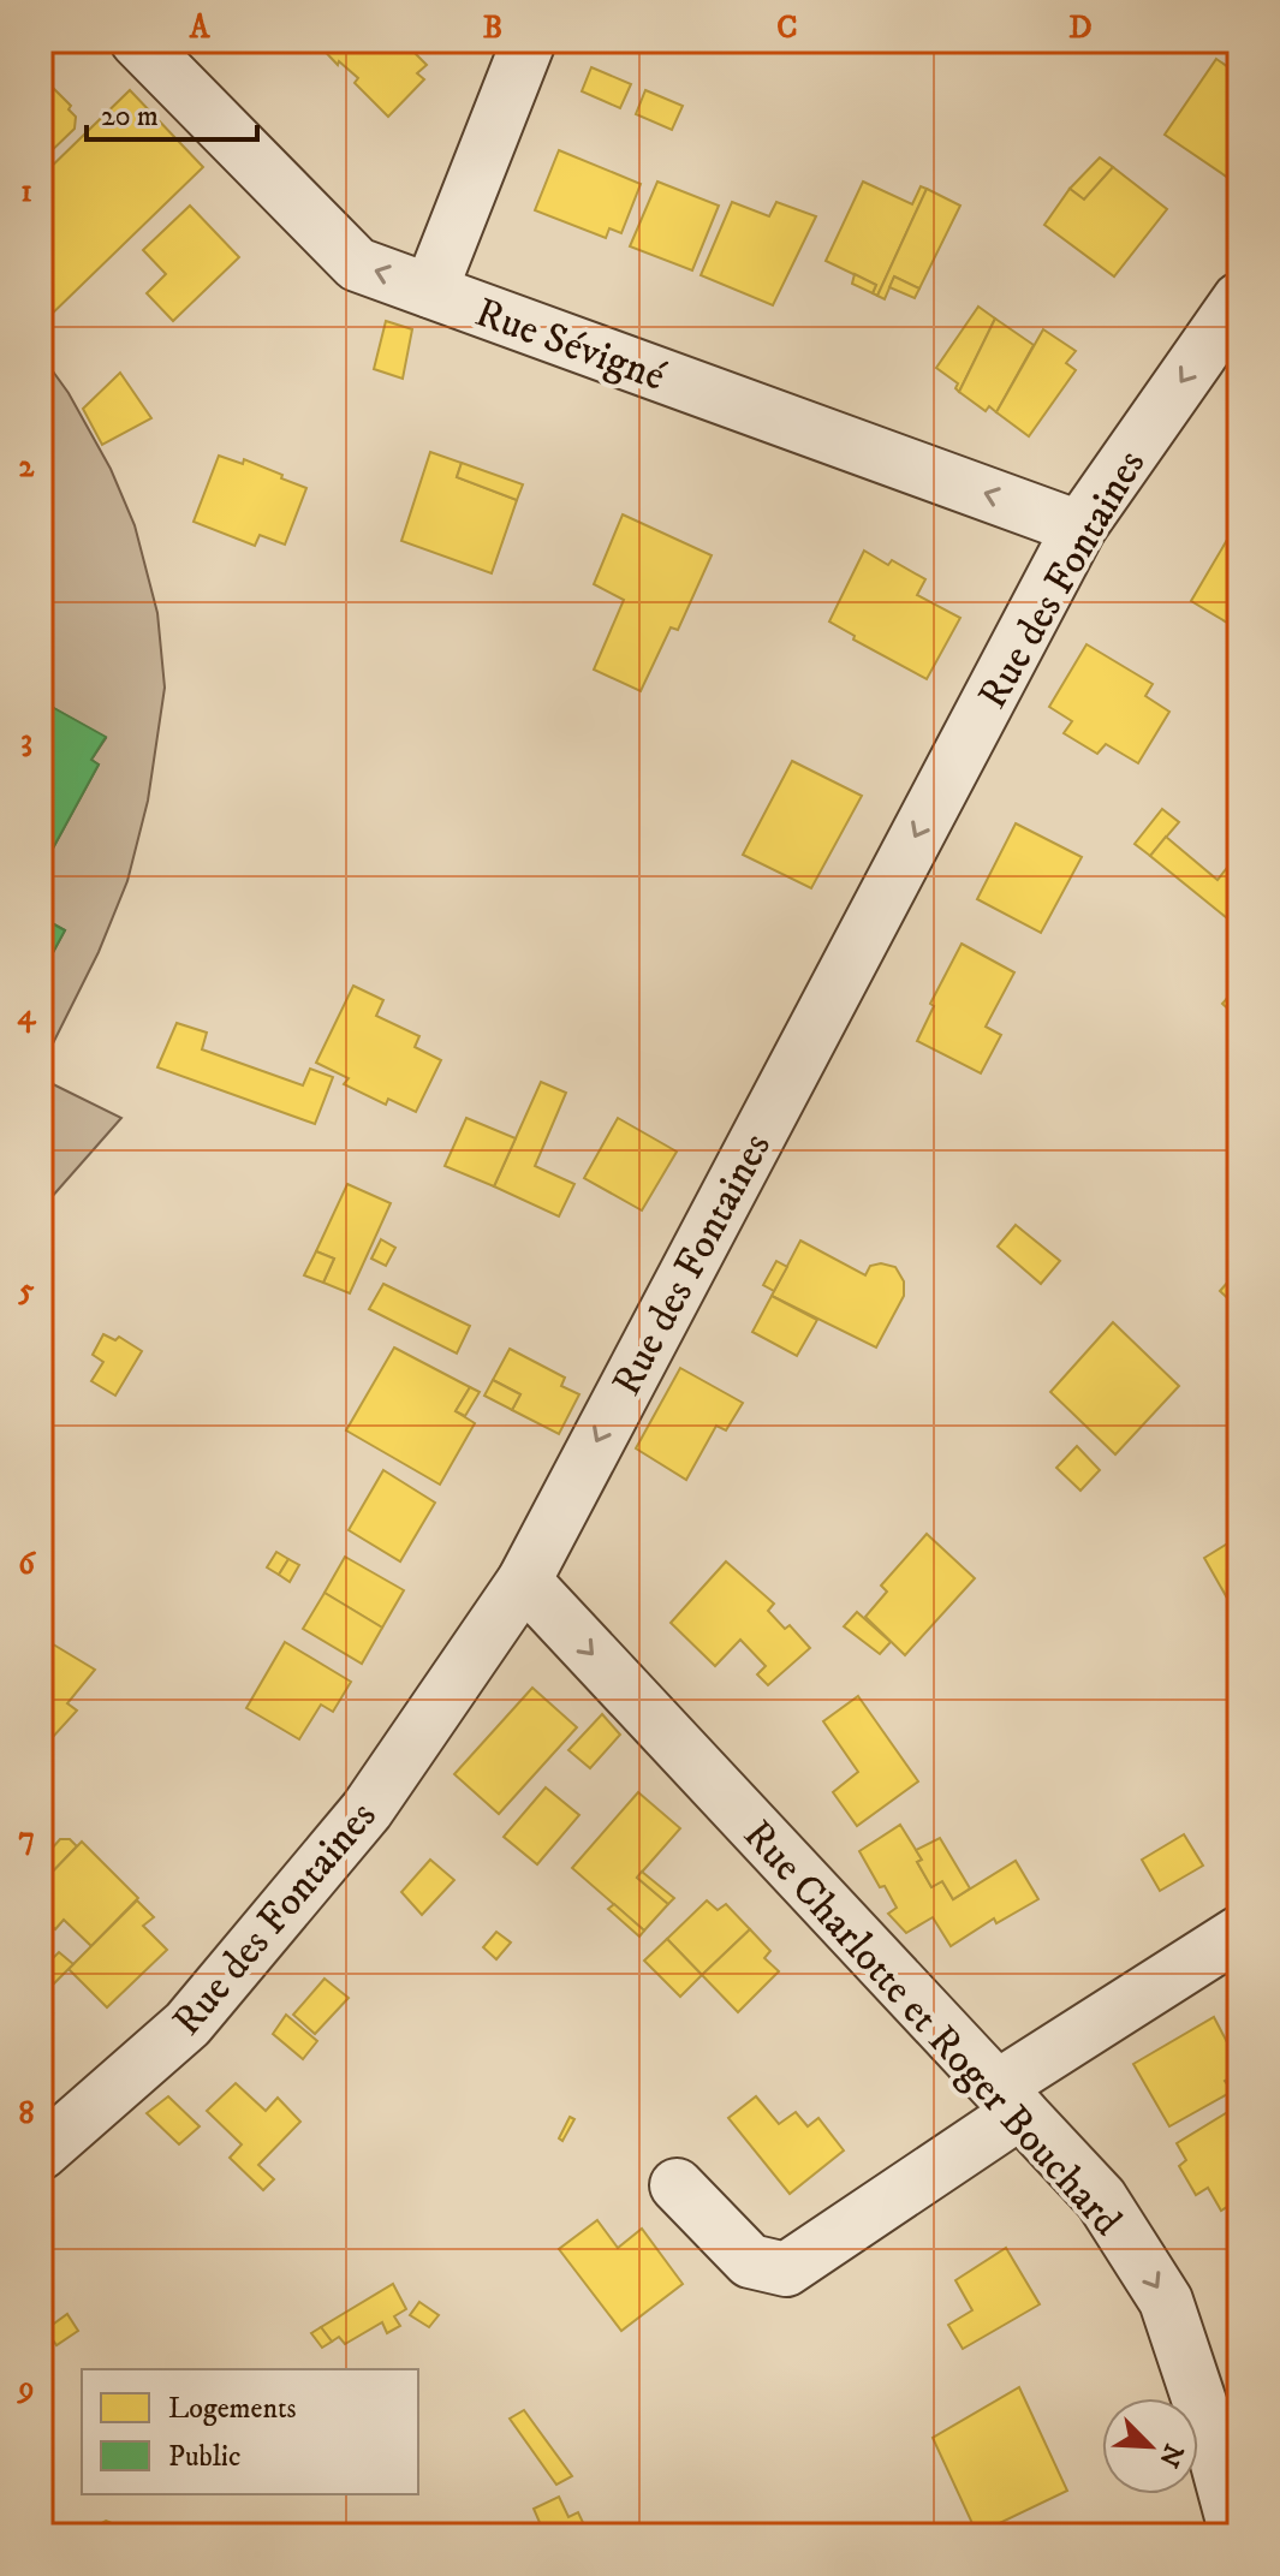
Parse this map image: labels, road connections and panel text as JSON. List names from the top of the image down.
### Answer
{
  "streets": {
    "street": ["Rue Sévigné", "Rue des Fontaines", "Rue Charlotte et Roger Bouchard"]
  },
  "crossings": [
    ["Rue Sévigné", "Rue des Fontaines"],
    ["Rue des Fontaines", "Rue Charlotte et Roger Bouchard"]
  ],
  "one_way": ["Rue Sévigné", "Rue des Fontaines", "Rue Charlotte et Roger Bouchard"],
  "legend": ["Logements", "Public"],
  "scale_bar": "20 m",
  "north": "bottom right",
  "grid": {
    "columns": [
      "A",
      "B",
      "C",
      "D"
    ],
    "rows": [
      "1",
      "2",
      "3",
      "4",
      "5",
      "6",
      "7",
      "8",
      "9"
    ]
  }
}
